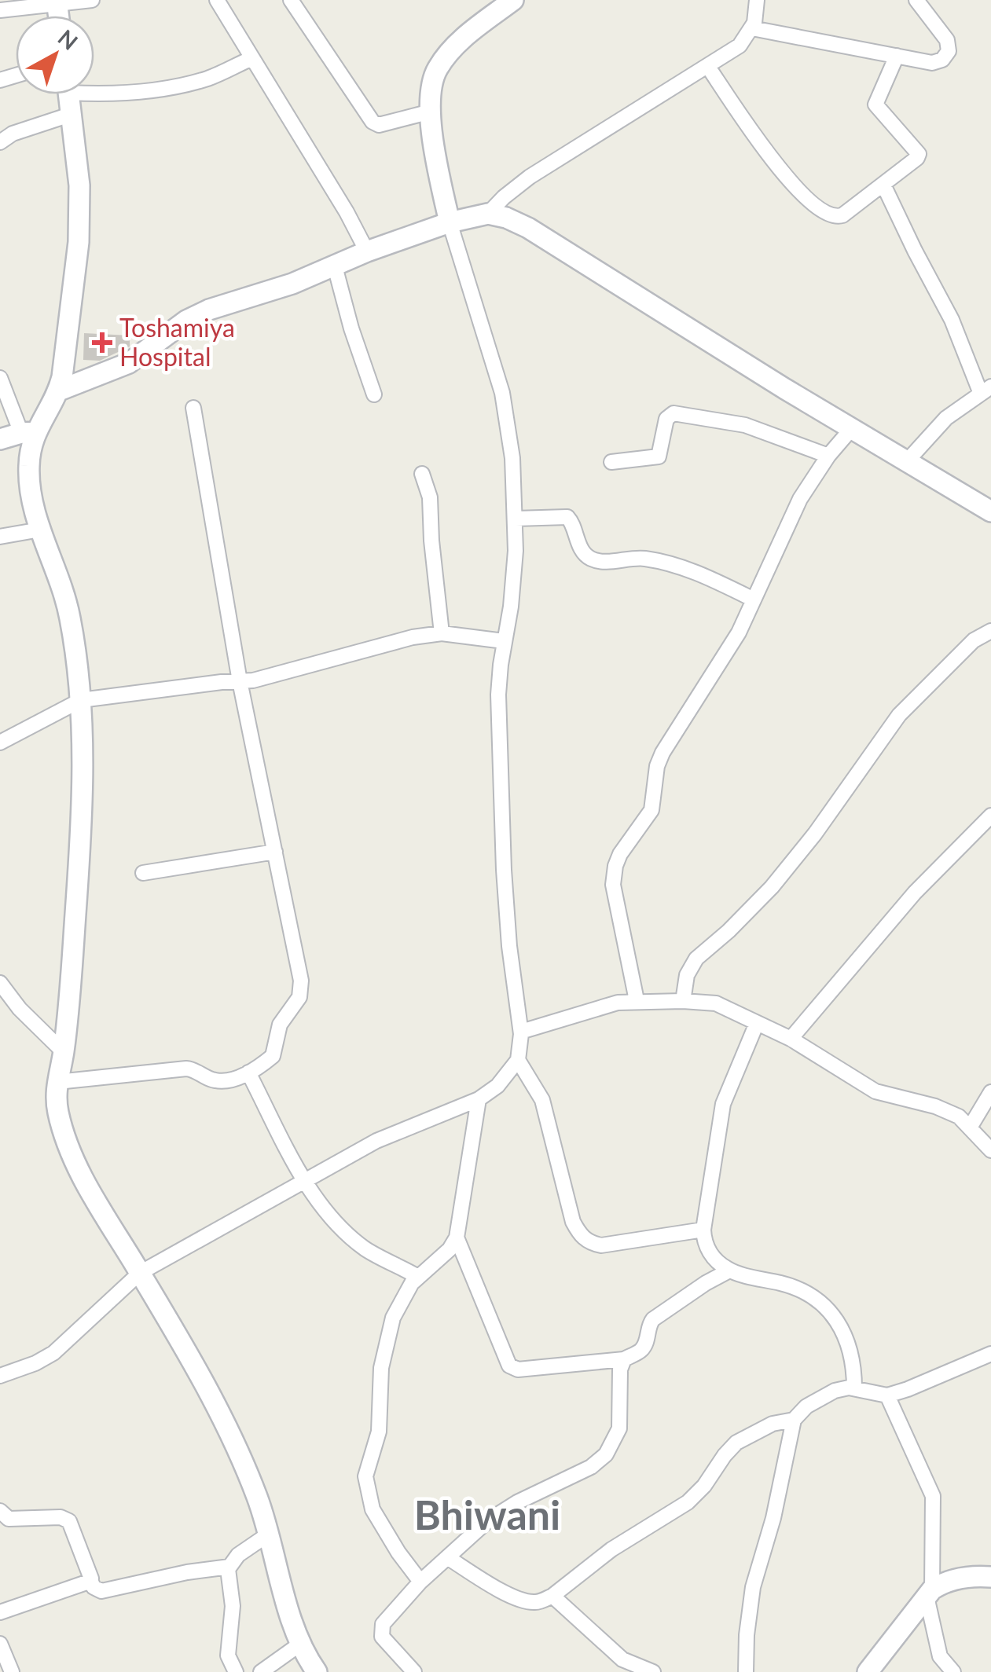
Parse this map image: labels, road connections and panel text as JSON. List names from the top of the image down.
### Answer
{
  "districts": ["Bhiwani"],
  "places": {
    "health": ["Toshamiya Hospital"]
  },
  "north": "top right"
}
